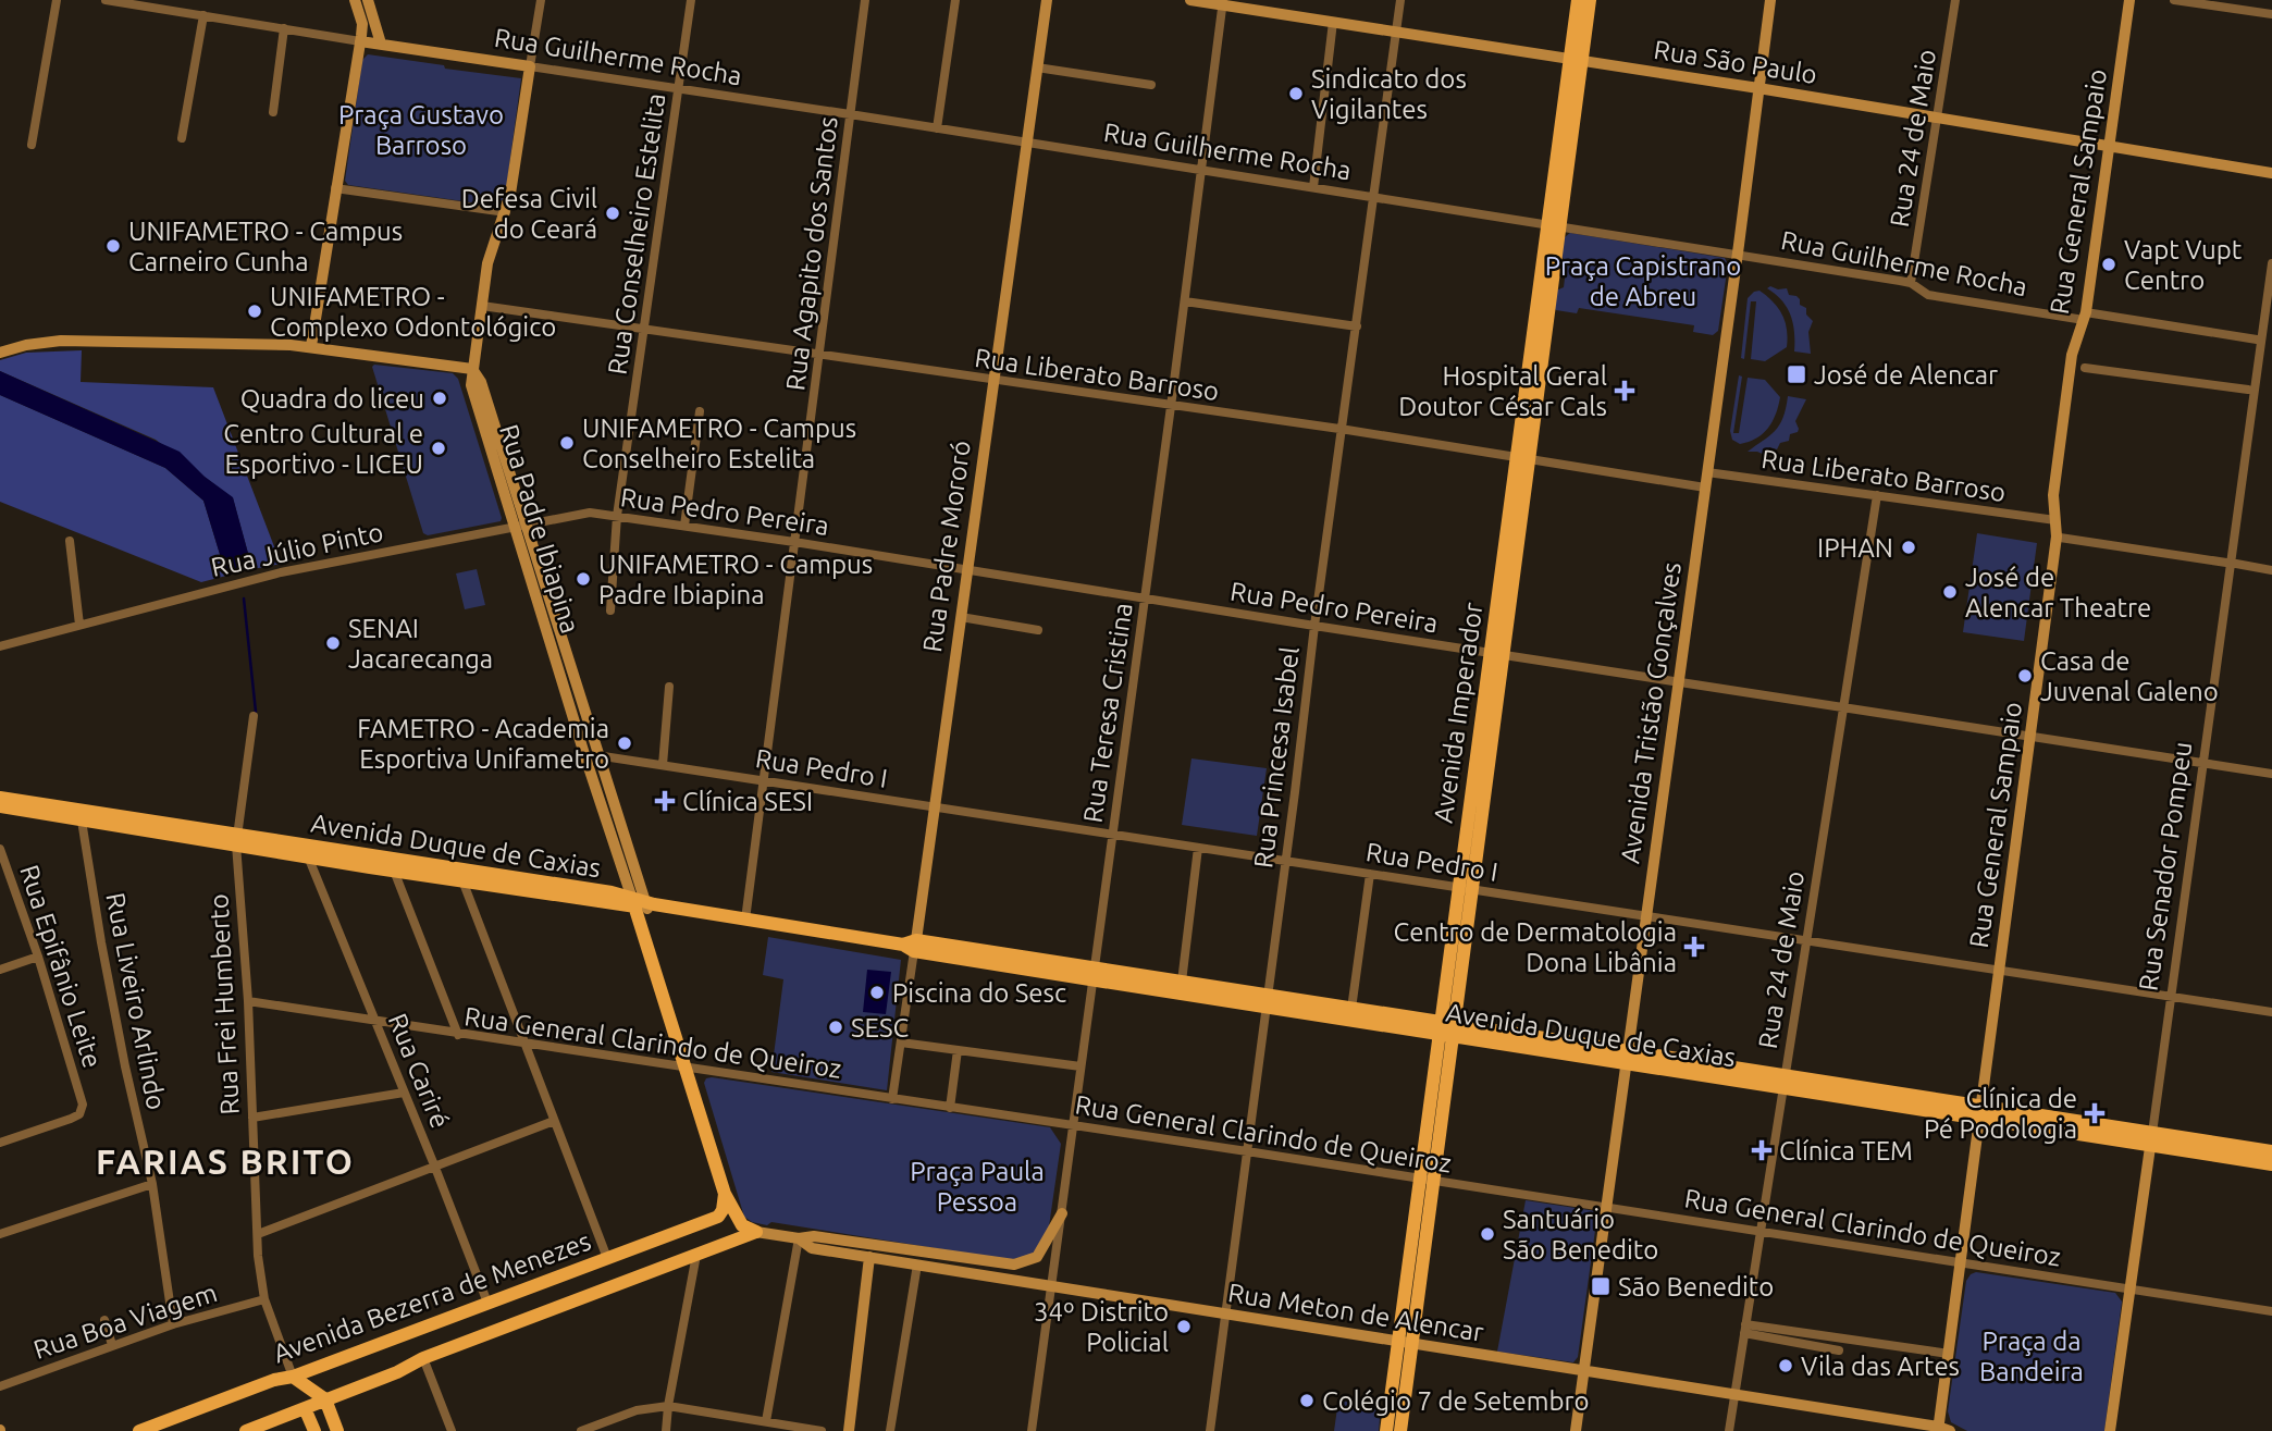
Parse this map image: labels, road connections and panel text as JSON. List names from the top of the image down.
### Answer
{
  "streets": {
    "main road": [
      "Rua Padre Ibiapina",
      "Avenida Imperador",
      "Avenida Duque de Caxias",
      "Avenida Bezerra de Menezes"
    ],
    "street": [
      "Rua Guilherme Rocha",
      "Rua São Paulo",
      "Rua 24 de Maio",
      "Rua General Sampaio",
      "Rua Conselheiro Estelita",
      "Rua Agapito dos Santos",
      "Rua Liberato Barroso",
      "Rua Pedro Pereira",
      "Rua Padre Mororó",
      "Rua Júlio Pinto",
      "Rua Teresa Cristina",
      "Avenida Tristão Gonçalves",
      "Rua Princesa Isabel",
      "Rua Pedro I",
      "Rua Senador Pompeu",
      "Rua Epifânio Leite",
      "Rua Liveiro Arlindo",
      "Rua Frei Humberto",
      "Rua General Clarindo de Queiroz",
      "Rua Cariré",
      "Rua Meton de Alencar",
      "Rua Boa Viagem"
    ]
  },
  "crossings": [
    ["Rua Guilherme Rocha", "Rua 24 de Maio"],
    ["Rua Guilherme Rocha", "Rua General Sampaio"],
    ["Rua Guilherme Rocha", "Rua Conselheiro Estelita"],
    ["Rua Guilherme Rocha", "Rua Agapito dos Santos"],
    ["Rua Guilherme Rocha", "Rua Padre Ibiapina"],
    ["Rua Guilherme Rocha", "Rua Padre Mororó"],
    ["Rua Guilherme Rocha", "Rua Teresa Cristina"],
    ["Rua Guilherme Rocha", "Avenida Imperador"],
    ["Rua Guilherme Rocha", "Avenida Tristão Gonçalves"],
    ["Rua Guilherme Rocha", "Rua Princesa Isabel"],
    ["Rua São Paulo", "Rua 24 de Maio"],
    ["Rua São Paulo", "Rua General Sampaio"],
    ["Rua São Paulo", "Rua Teresa Cristina"],
    ["Rua São Paulo", "Avenida Imperador"],
    ["Rua São Paulo", "Avenida Tristão Gonçalves"],
    ["Rua São Paulo", "Rua Princesa Isabel"],
    ["Rua 24 de Maio", "Rua Liberato Barroso"],
    ["Rua 24 de Maio", "Rua Pedro Pereira"],
    ["Rua 24 de Maio", "Rua Pedro I"],
    ["Rua 24 de Maio", "Avenida Duque de Caxias"],
    ["Rua 24 de Maio", "Rua General Clarindo de Queiroz"],
    ["Rua 24 de Maio", "Rua Meton de Alencar"],
    ["Rua General Sampaio", "Rua Liberato Barroso"],
    ["Rua General Sampaio", "Rua Pedro Pereira"],
    ["Rua General Sampaio", "Rua Pedro I"],
    ["Rua General Sampaio", "Avenida Duque de Caxias"],
    ["Rua General Sampaio", "Rua General Clarindo de Queiroz"],
    ["Rua General Sampaio", "Rua Meton de Alencar"],
    ["Rua Conselheiro Estelita", "Rua Liberato Barroso"],
    ["Rua Conselheiro Estelita", "Rua Pedro Pereira"],
    ["Rua Agapito dos Santos", "Rua Liberato Barroso"],
    ["Rua Agapito dos Santos", "Rua Pedro Pereira"],
    ["Rua Agapito dos Santos", "Rua Pedro I"],
    ["Rua Agapito dos Santos", "Avenida Duque de Caxias"],
    ["Rua Liberato Barroso", "Rua Padre Ibiapina"],
    ["Rua Liberato Barroso", "Rua Padre Mororó"],
    ["Rua Liberato Barroso", "Rua Teresa Cristina"],
    ["Rua Liberato Barroso", "Avenida Imperador"],
    ["Rua Liberato Barroso", "Avenida Tristão Gonçalves"],
    ["Rua Liberato Barroso", "Rua Princesa Isabel"],
    ["Rua Pedro Pereira", "Rua Padre Ibiapina"],
    ["Rua Pedro Pereira", "Rua Padre Mororó"],
    ["Rua Pedro Pereira", "Rua Júlio Pinto"],
    ["Rua Pedro Pereira", "Rua Teresa Cristina"],
    ["Rua Pedro Pereira", "Avenida Imperador"],
    ["Rua Pedro Pereira", "Avenida Tristão Gonçalves"],
    ["Rua Pedro Pereira", "Rua Princesa Isabel"],
    ["Rua Pedro Pereira", "Rua Senador Pompeu"],
    ["Rua Padre Ibiapina", "Rua Júlio Pinto"],
    ["Rua Padre Ibiapina", "Rua Pedro I"],
    ["Rua Padre Ibiapina", "Avenida Duque de Caxias"],
    ["Rua Padre Ibiapina", "Rua General Clarindo de Queiroz"],
    ["Rua Padre Ibiapina", "Avenida Bezerra de Menezes"],
    ["Rua Padre Ibiapina", "Rua Meton de Alencar"],
    ["Rua Padre Mororó", "Rua Pedro I"],
    ["Rua Padre Mororó", "Avenida Duque de Caxias"],
    ["Rua Padre Mororó", "Rua General Clarindo de Queiroz"],
    ["Rua Teresa Cristina", "Rua Pedro I"],
    ["Rua Teresa Cristina", "Avenida Duque de Caxias"],
    ["Rua Teresa Cristina", "Rua General Clarindo de Queiroz"],
    ["Rua Teresa Cristina", "Rua Meton de Alencar"],
    ["Avenida Imperador", "Rua Pedro I"],
    ["Avenida Imperador", "Avenida Duque de Caxias"],
    ["Avenida Imperador", "Rua General Clarindo de Queiroz"],
    ["Avenida Imperador", "Rua Meton de Alencar"],
    ["Avenida Tristão Gonçalves", "Rua Pedro I"],
    ["Avenida Tristão Gonçalves", "Avenida Duque de Caxias"],
    ["Avenida Tristão Gonçalves", "Rua General Clarindo de Queiroz"],
    ["Avenida Tristão Gonçalves", "Rua Meton de Alencar"],
    ["Rua Princesa Isabel", "Rua Pedro I"],
    ["Rua Princesa Isabel", "Avenida Duque de Caxias"],
    ["Rua Princesa Isabel", "Rua General Clarindo de Queiroz"],
    ["Rua Princesa Isabel", "Rua Meton de Alencar"],
    ["Rua Pedro I", "Rua Senador Pompeu"],
    ["Avenida Duque de Caxias", "Rua Senador Pompeu"],
    ["Avenida Duque de Caxias", "Rua Liveiro Arlindo"],
    ["Avenida Duque de Caxias", "Rua Frei Humberto"],
    ["Avenida Duque de Caxias", "Rua Cariré"],
    ["Rua Senador Pompeu", "Rua General Clarindo de Queiroz"],
    ["Rua Liveiro Arlindo", "Rua Boa Viagem"],
    ["Rua Frei Humberto", "Rua General Clarindo de Queiroz"],
    ["Rua Frei Humberto", "Avenida Bezerra de Menezes"],
    ["Rua Frei Humberto", "Rua Boa Viagem"],
    ["Rua General Clarindo de Queiroz", "Rua Cariré"],
    ["Rua Cariré", "Avenida Bezerra de Menezes"],
    ["Avenida Bezerra de Menezes", "Rua Meton de Alencar"]
  ],
  "districts": ["FARIAS BRITO"],
  "parks": [
    "Praça Gustavo Barroso",
    "Praça Capistrano de Abreu",
    "Praça Paula Pessoa",
    "Praça da Bandeira"
  ],
  "places": {
    "other": [
      "Sindicato dos Vigilantes",
      "Defesa Civil do Ceará",
      "UNIFAMETRO - Campus Carneiro Cunha",
      "Vapt Vupt Centro",
      "UNIFAMETRO - Complexo Odontológico",
      "Quadra do liceu",
      "UNIFAMETRO - Campus Conselheiro Estelita",
      "Centro Cultural e Esportivo - LICEU",
      "IPHAN",
      "UNIFAMETRO - Campus Padre Ibiapina",
      "José de Alencar Theatre",
      "SENAI Jacarecanga",
      "Casa de Juvenal Galeno",
      "FAMETRO - Academia Esportiva Unifametro",
      "Piscina do Sesc",
      "SESC",
      "Santuário São Benedito",
      "34º Distrito Policial",
      "Vila das Artes",
      "Colégio 7 de Setembro"
    ],
    "transit": ["José de Alencar", "São Benedito"],
    "health": [
      "Hospital Geral Doutor César Cals",
      "Clínica SESI",
      "Centro de Dermatologia Dona Libânia",
      "Clínica de Pé Podologia",
      "Clínica TEM"
    ]
  }
}
